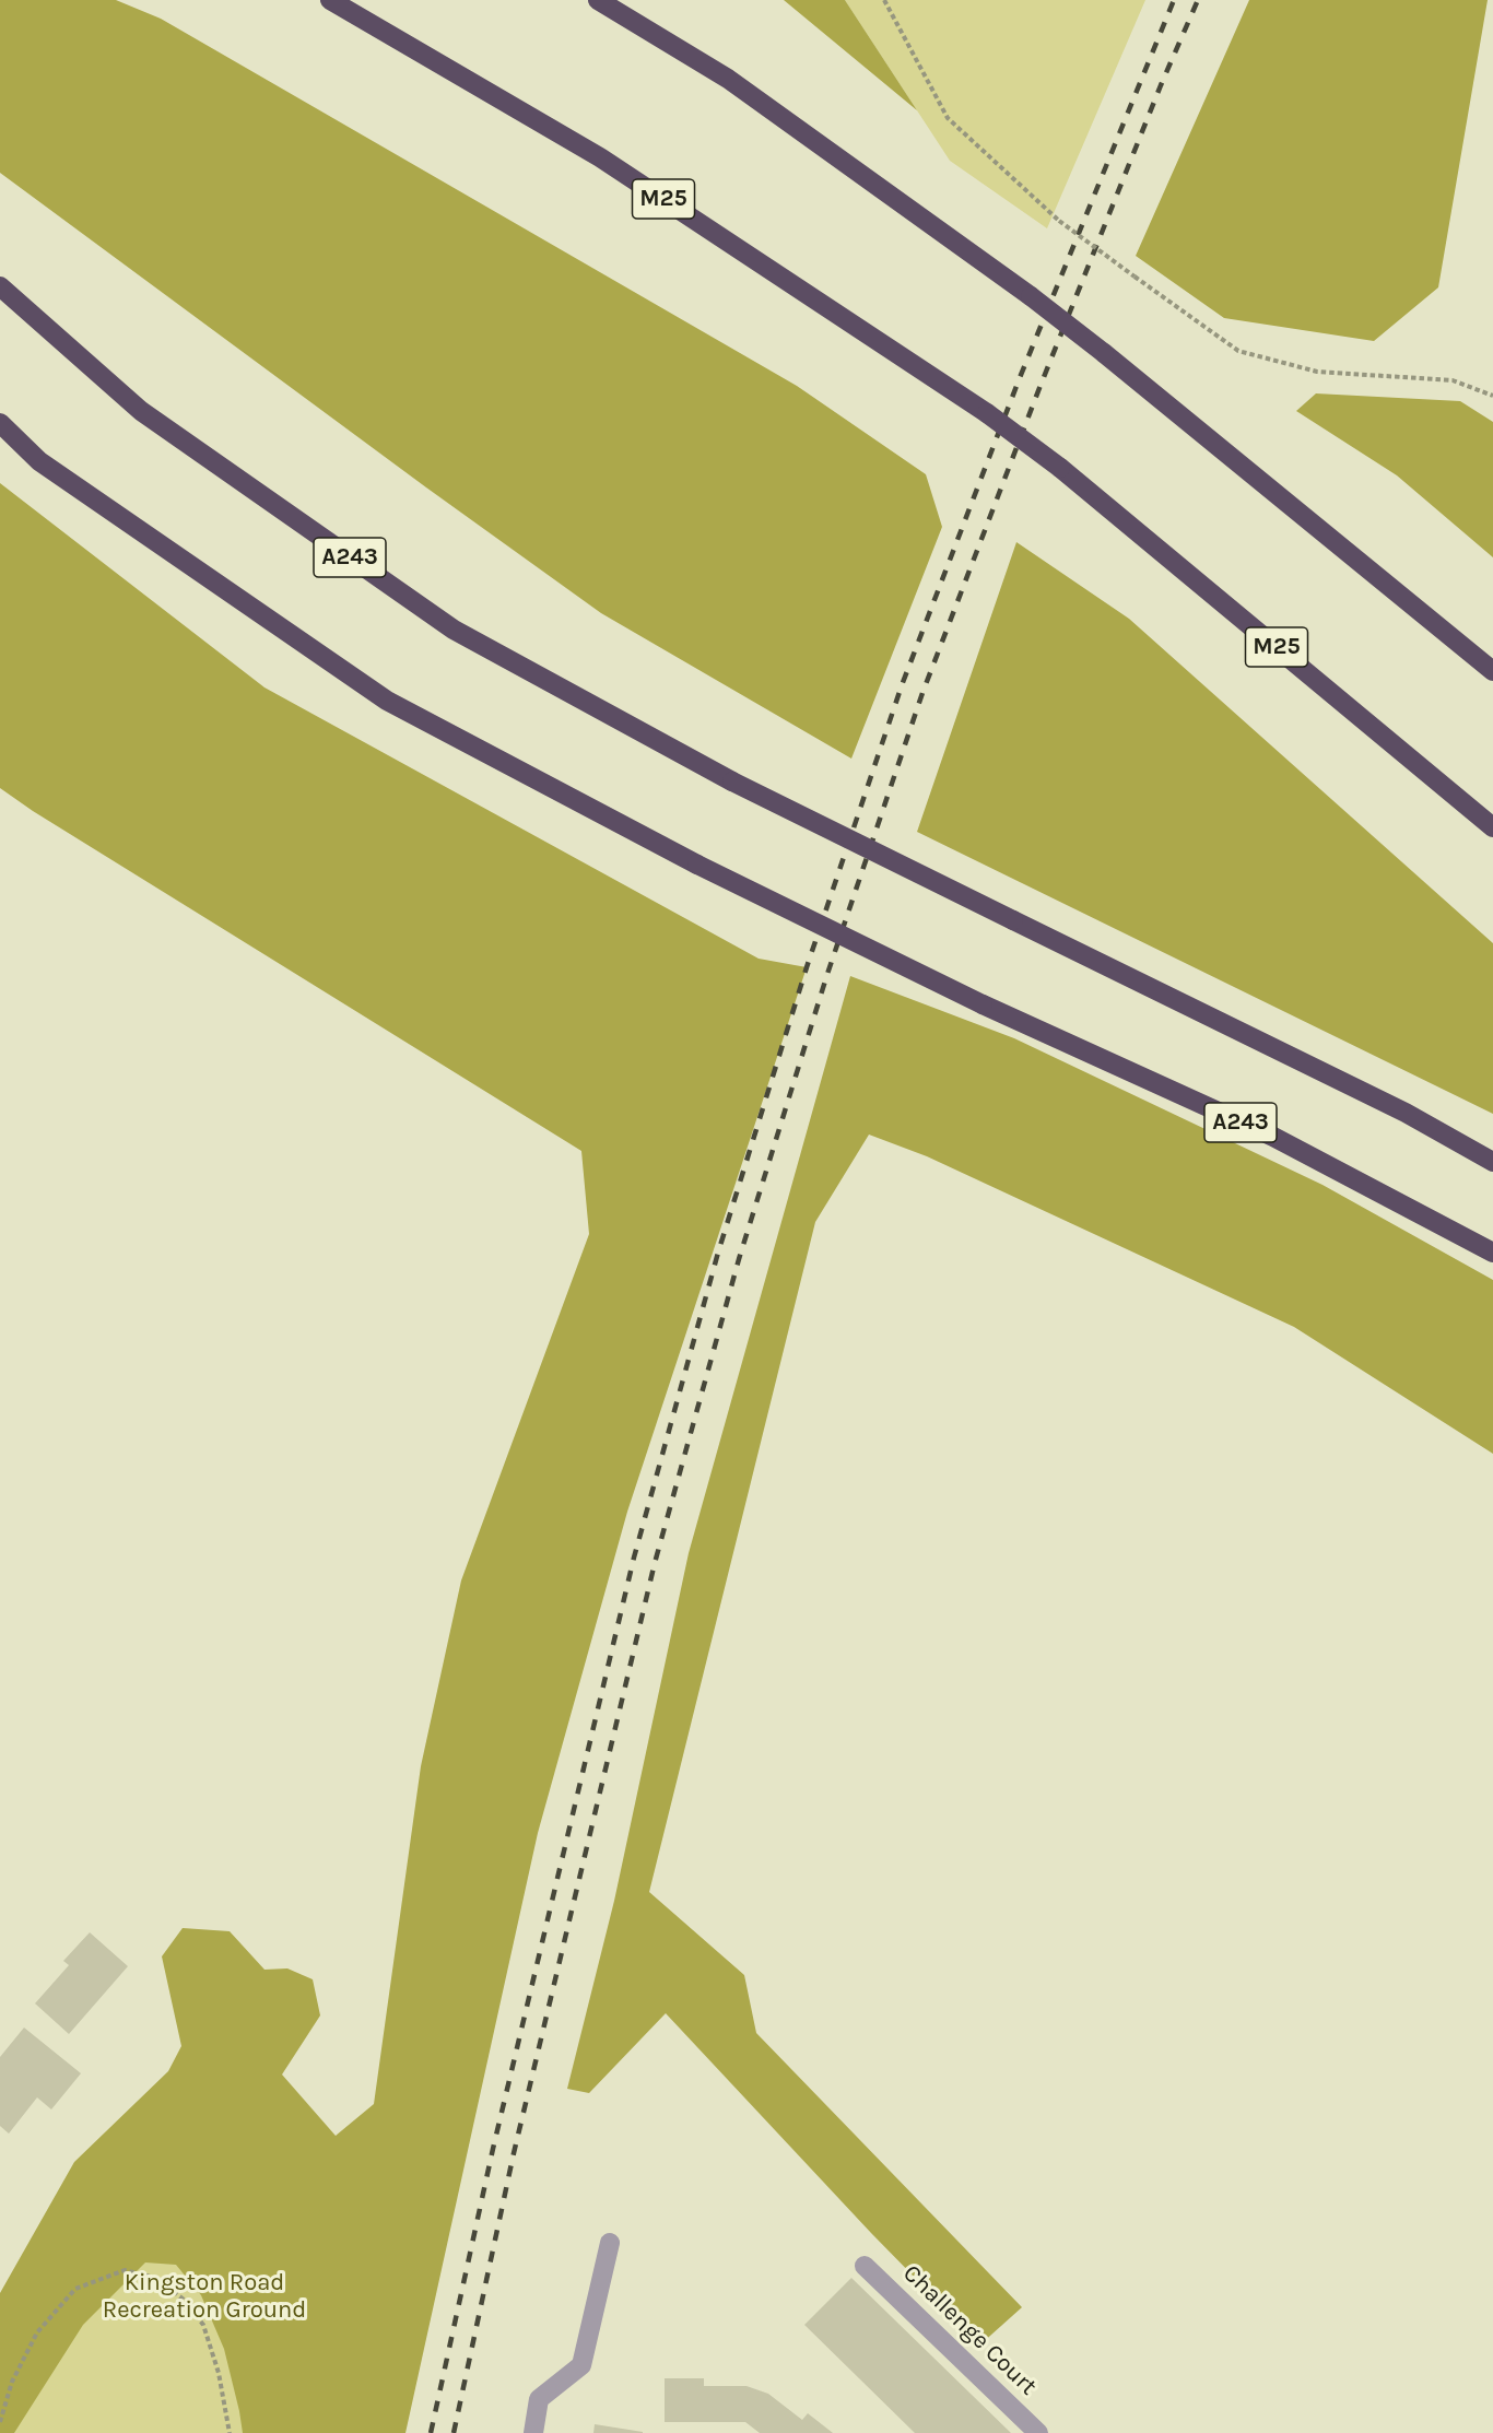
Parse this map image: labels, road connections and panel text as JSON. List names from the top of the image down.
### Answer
{
  "streets": {
    "highway": ["M25", "A243"],
    "lane": ["Challenge Court"]
  },
  "parks": ["Kingston Road Recreation Ground"]
}
